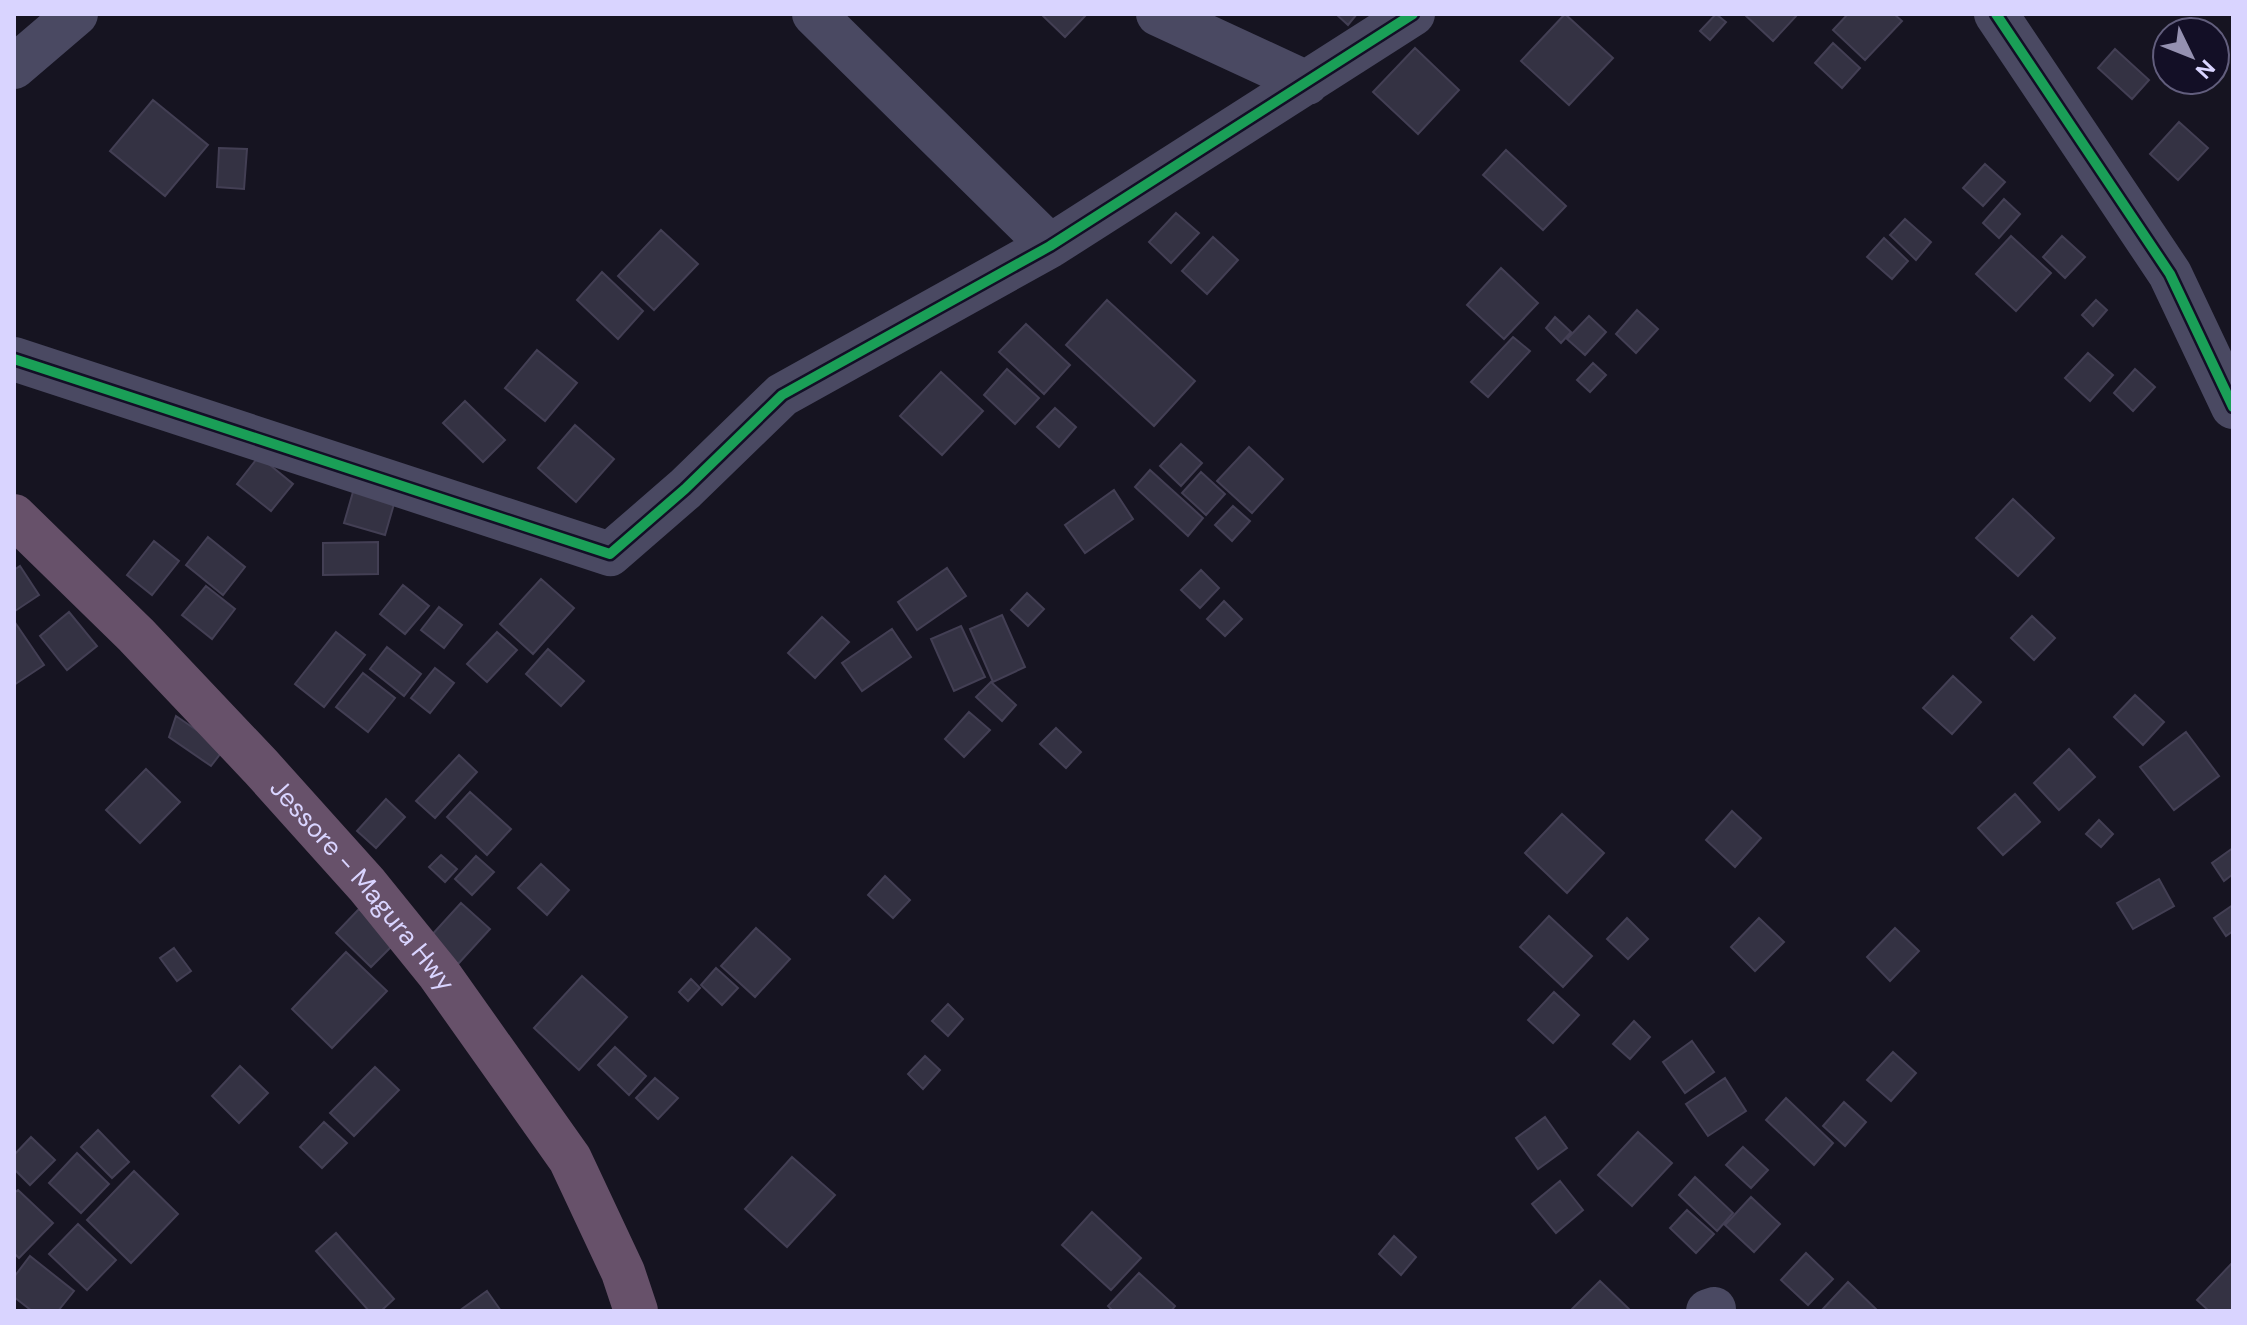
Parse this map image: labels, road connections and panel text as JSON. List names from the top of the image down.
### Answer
{
  "streets": {
    "highway": ["Jessore - Magura Hwy"]
  },
  "north": "bottom right"
}
